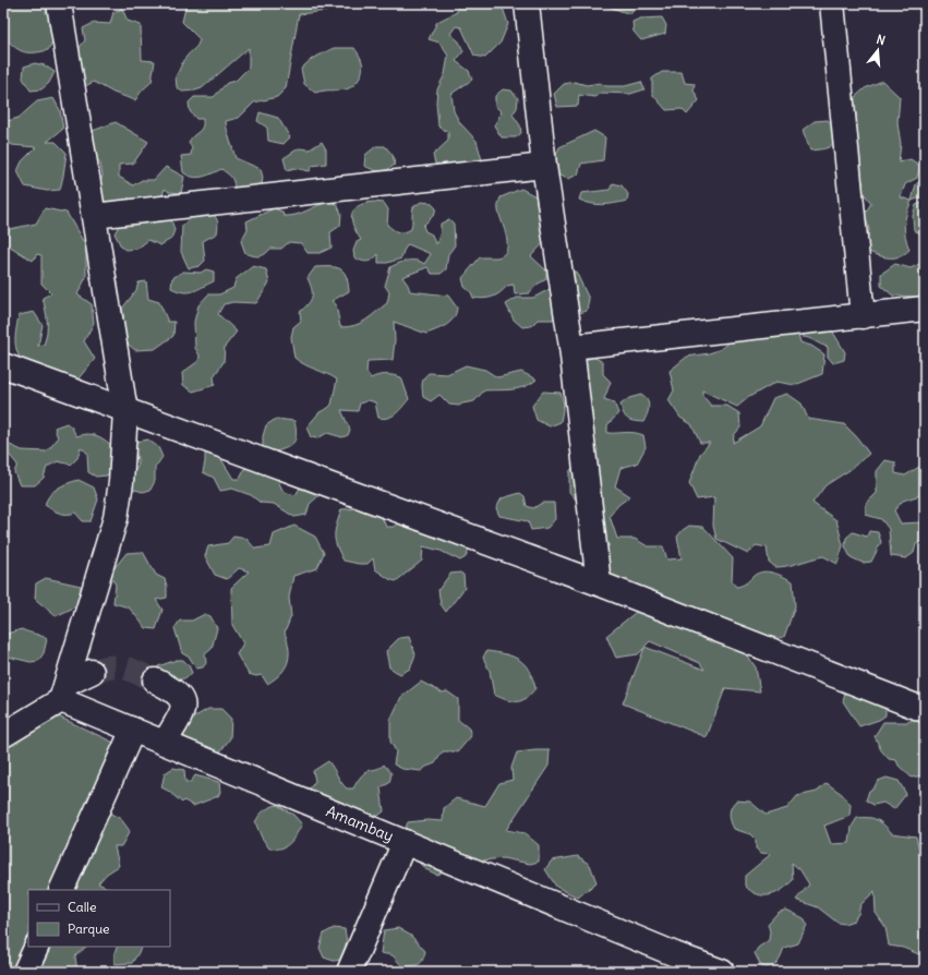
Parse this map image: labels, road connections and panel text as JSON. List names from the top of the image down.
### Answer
{
  "streets": {
    "street": ["Amambay"]
  },
  "legend": ["Calle", "Parque"],
  "north": "top"
}
